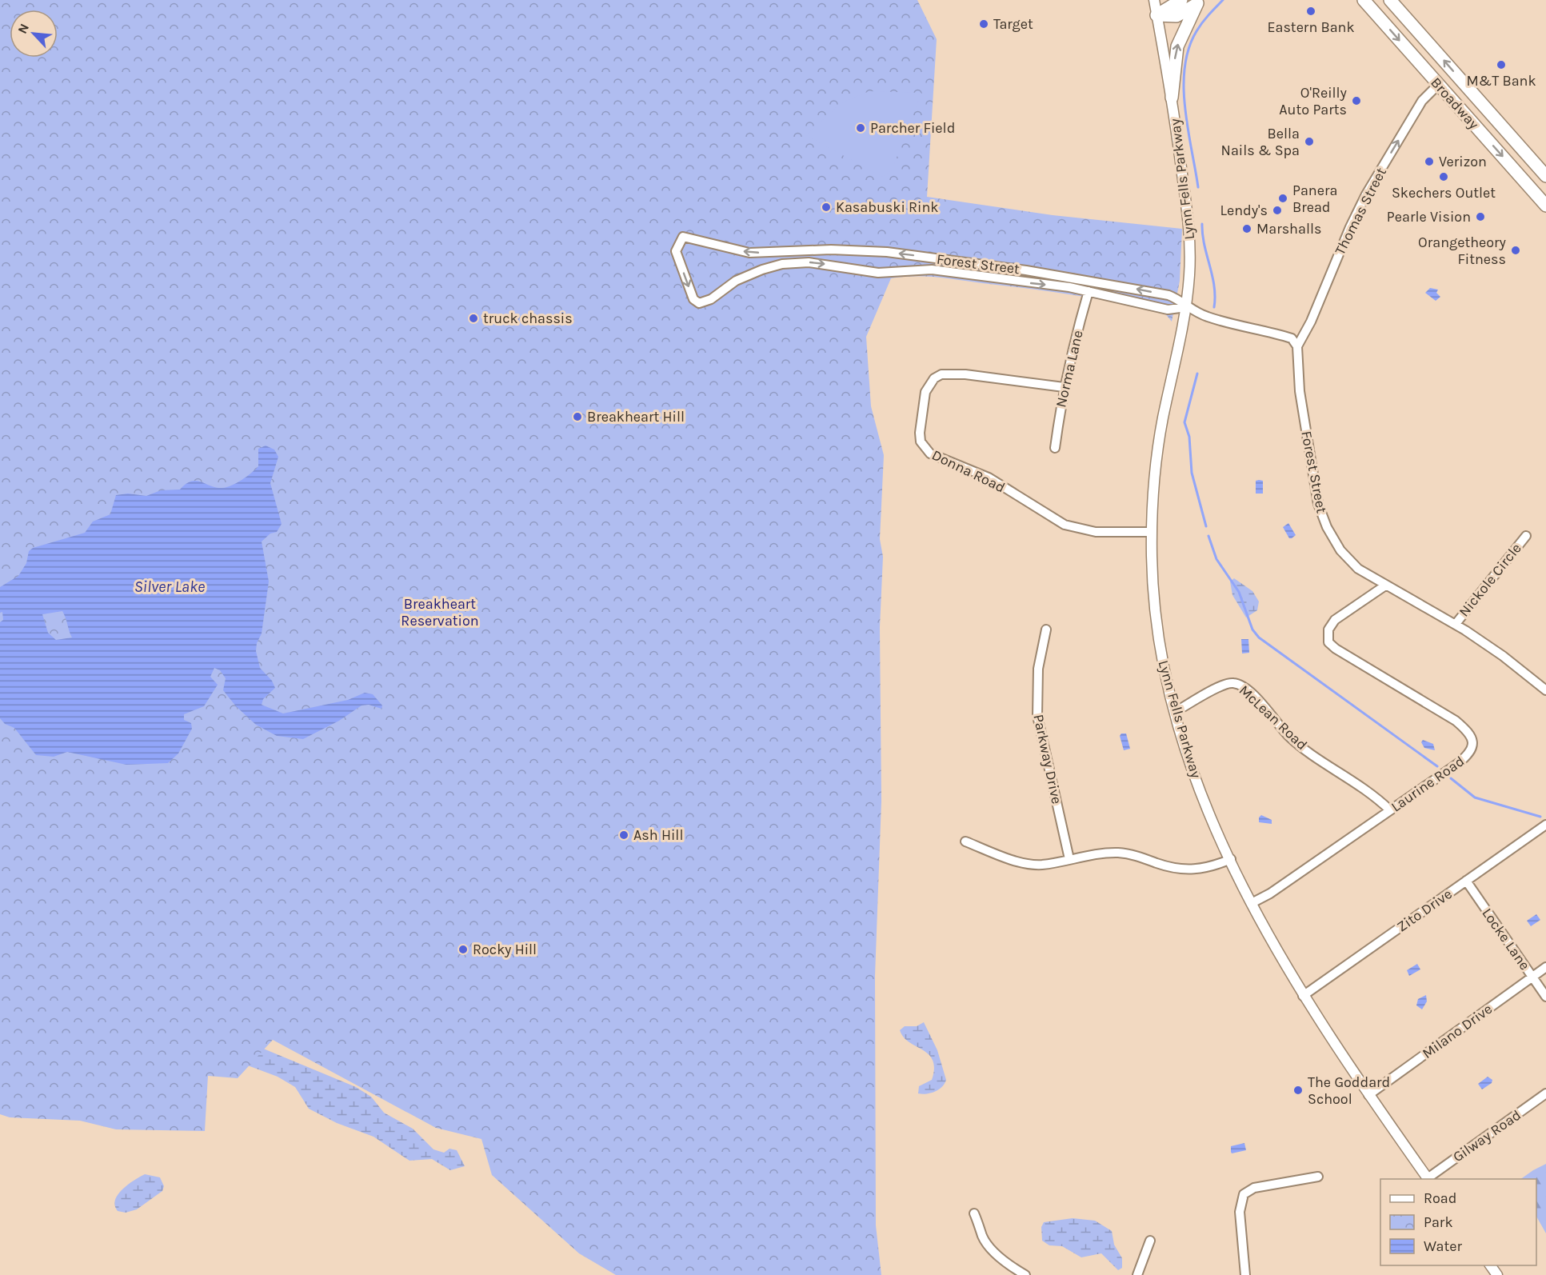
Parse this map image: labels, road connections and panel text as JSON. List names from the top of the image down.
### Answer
{
  "streets": {
    "highway": ["Broadway"],
    "main road": ["Lynn Fells Parkway"],
    "street": [
      "Thomas Street",
      "Forest Street",
      "Norma Lane",
      "Donna Road",
      "Nickole Circle",
      "McLean Road",
      "Parkway Drive",
      "Laurine Road",
      "Zito Drive",
      "Locke Lane",
      "Milano Drive",
      "Gilway Road"
    ]
  },
  "crossings": [
    ["Broadway", "Thomas Street"],
    ["Lynn Fells Parkway", "Forest Street"],
    ["Lynn Fells Parkway", "Donna Road"],
    ["Lynn Fells Parkway", "McLean Road"],
    ["Lynn Fells Parkway", "Laurine Road"],
    ["Lynn Fells Parkway", "Zito Drive"],
    ["Lynn Fells Parkway", "Milano Drive"],
    ["Lynn Fells Parkway", "Gilway Road"],
    ["Thomas Street", "Forest Street"],
    ["Forest Street", "Norma Lane"],
    ["Forest Street", "Nickole Circle"],
    ["Forest Street", "Laurine Road"],
    ["Norma Lane", "Donna Road"],
    ["McLean Road", "Laurine Road"],
    ["Zito Drive", "Locke Lane"],
    ["Locke Lane", "Milano Drive"]
  ],
  "one_way": ["Thomas Street"],
  "water": ["Silver Lake"],
  "parks": ["Breakheart Reservation"],
  "places": [
    "Eastern Bank",
    "Target",
    "M&T Bank",
    "O'Reilly Auto Parts",
    "Parcher Field",
    "Bella Nails & Spa",
    "Verizon",
    "Skechers Outlet",
    "Panera Bread",
    "Kasabuski Rink",
    "Lendy's",
    "Pearle Vision",
    "Marshalls",
    "Orangetheory Fitness",
    "truck chassis",
    "Breakheart Hill",
    "Ash Hill",
    "Rocky Hill",
    "The Goddard School"
  ],
  "legend": ["Road", "Park", "Water"],
  "north": "top left"
}
